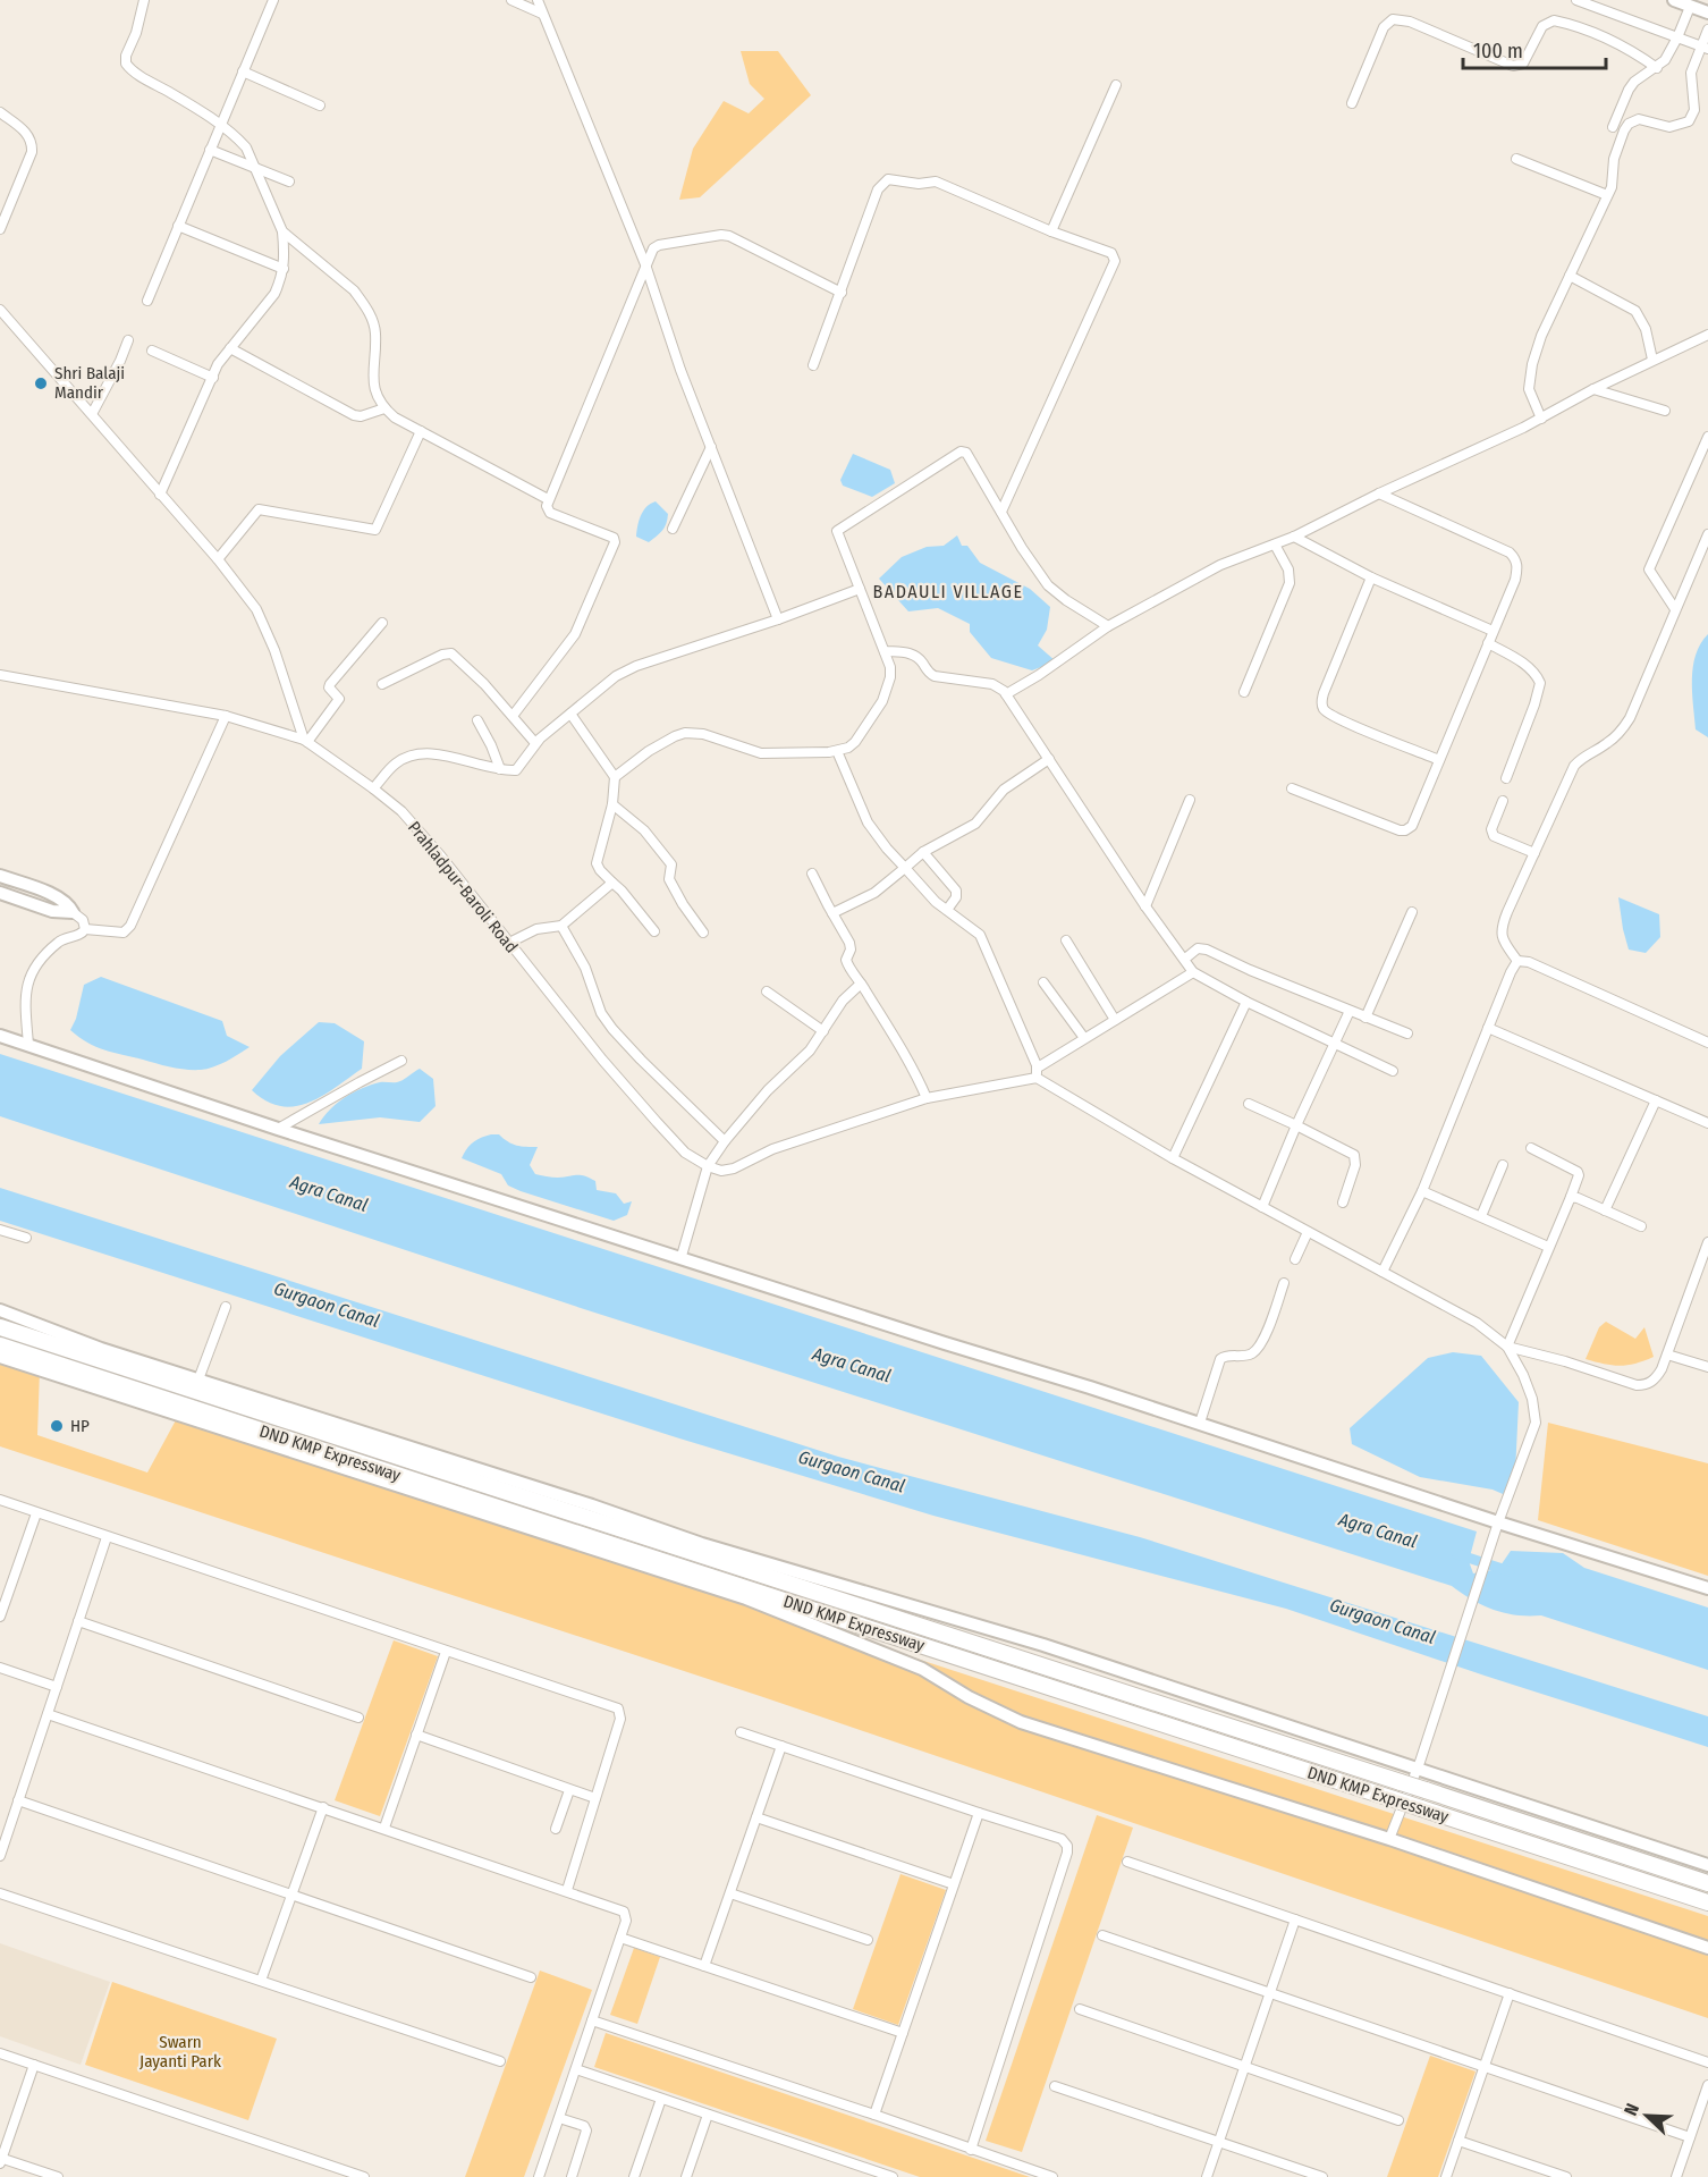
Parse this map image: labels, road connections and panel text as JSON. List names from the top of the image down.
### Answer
{
  "streets": {
    "highway": ["DND KMP Expressway"],
    "street": ["Prahladpur-Baroli Road"]
  },
  "districts": ["BADAULI VILLAGE"],
  "water": ["Agra Canal", "Gurgaon Canal"],
  "parks": ["Swarn Jayanti Park"],
  "places": ["Shri Balaji Mandir", "HP"],
  "scale_bar": "100 m",
  "north": "top left"
}
